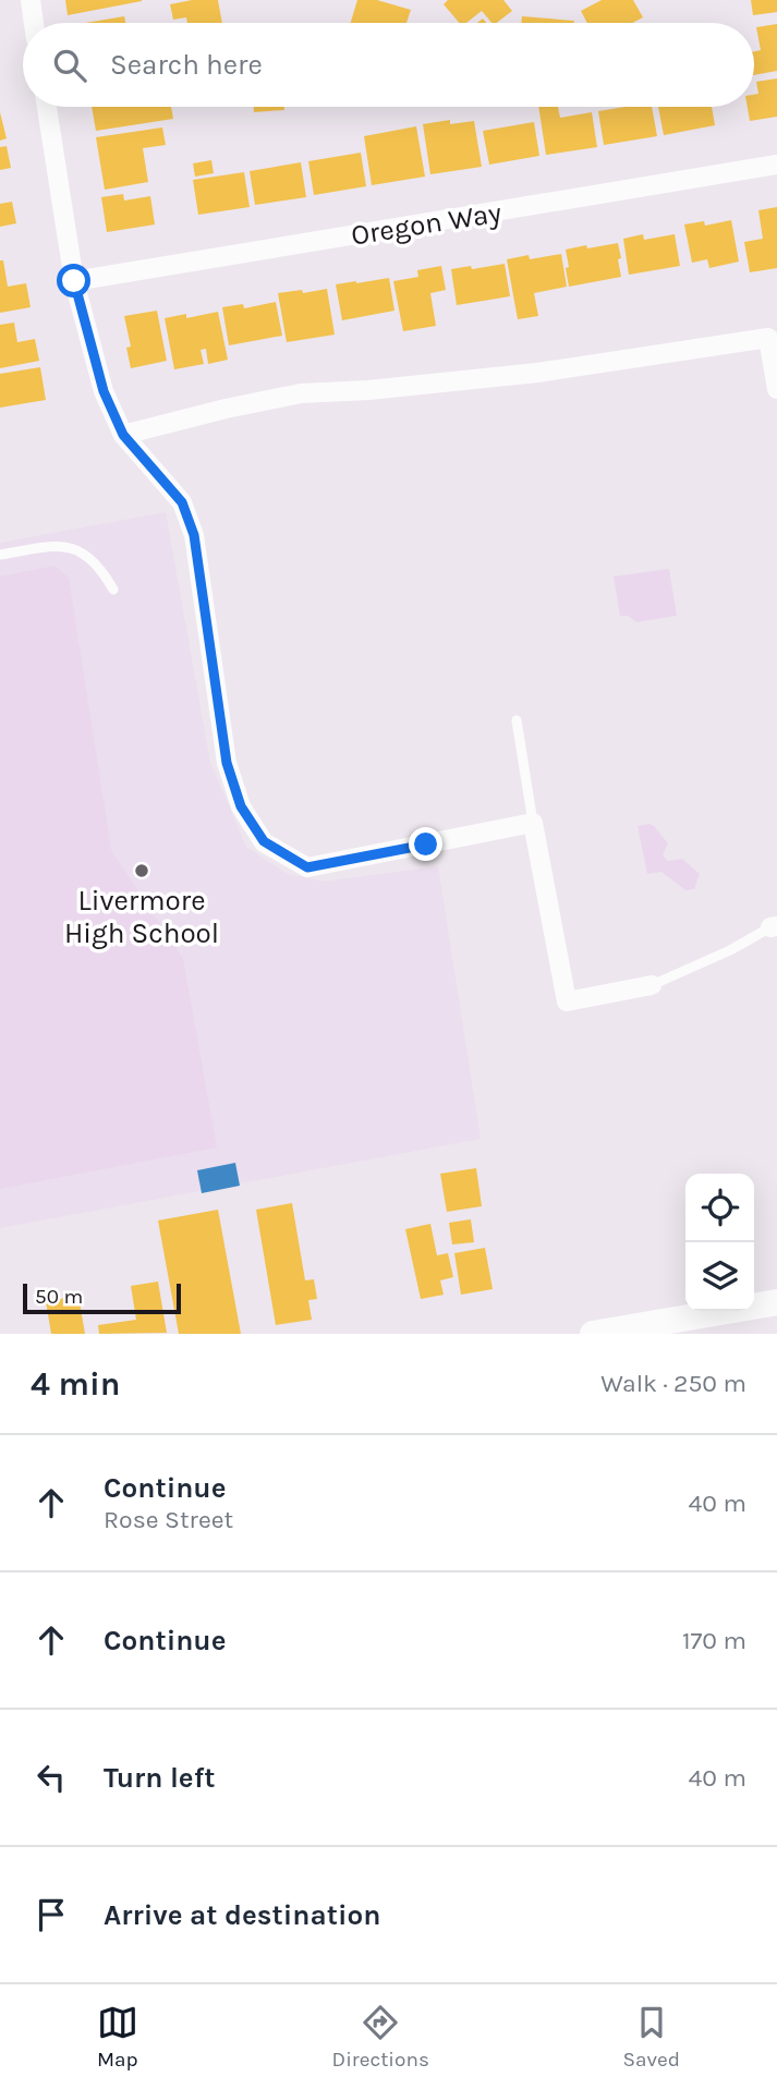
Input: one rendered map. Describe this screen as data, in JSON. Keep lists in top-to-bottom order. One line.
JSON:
{"streets":{"street":["Oregon Way"]},"places":["Livermore High School"],"scale_bar":"50 m","page":{"search":"Search here","scale":"50 m","heading":["4 min","Walk · 250 m"],"list":[["Continue","Rose Street","40 m"],["Continue","170 m"],["Turn left","40 m"],"Arrive at destination"],"nav":["Map","Directions","Saved"]}}
